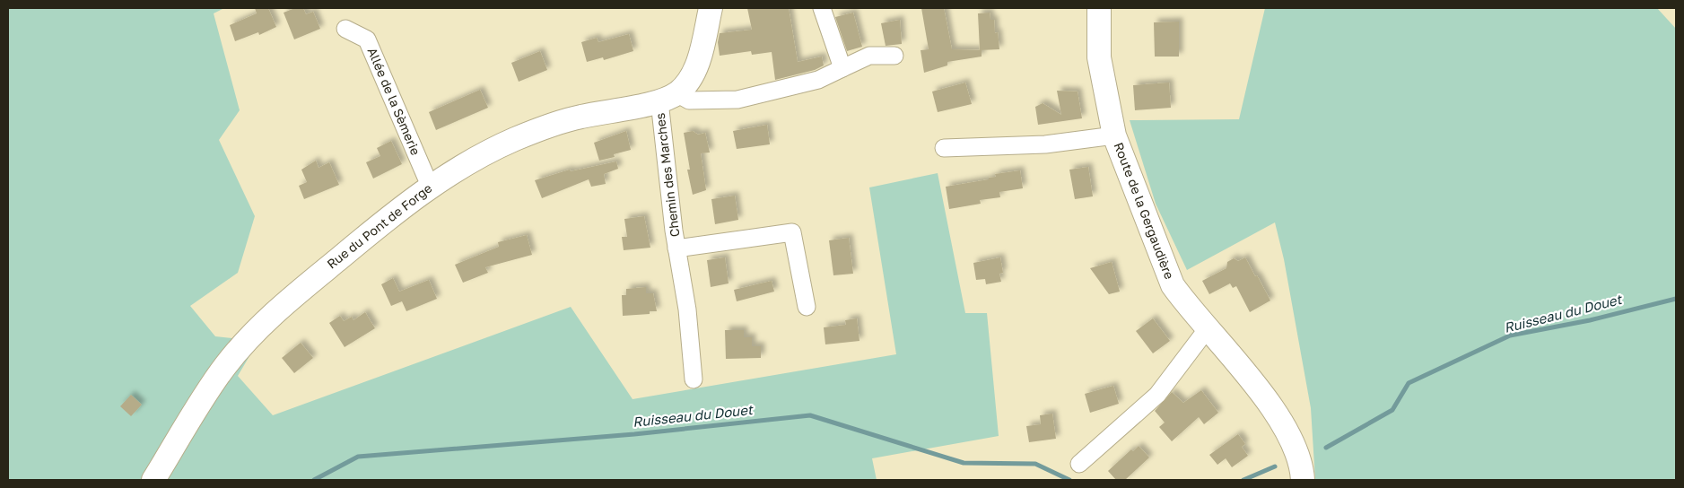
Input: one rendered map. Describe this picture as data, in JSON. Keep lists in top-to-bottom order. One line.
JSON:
{"streets":{"street":["Allée de la Sèmerie","Chemin des Marches","Route de la Gergaudière","Rue du Pont de Forge"]},"crossings":[["Allée de la Sèmerie","Rue du Pont de Forge"],["Chemin des Marches","Rue du Pont de Forge"]],"water":["Ruisseau du Douet"]}
